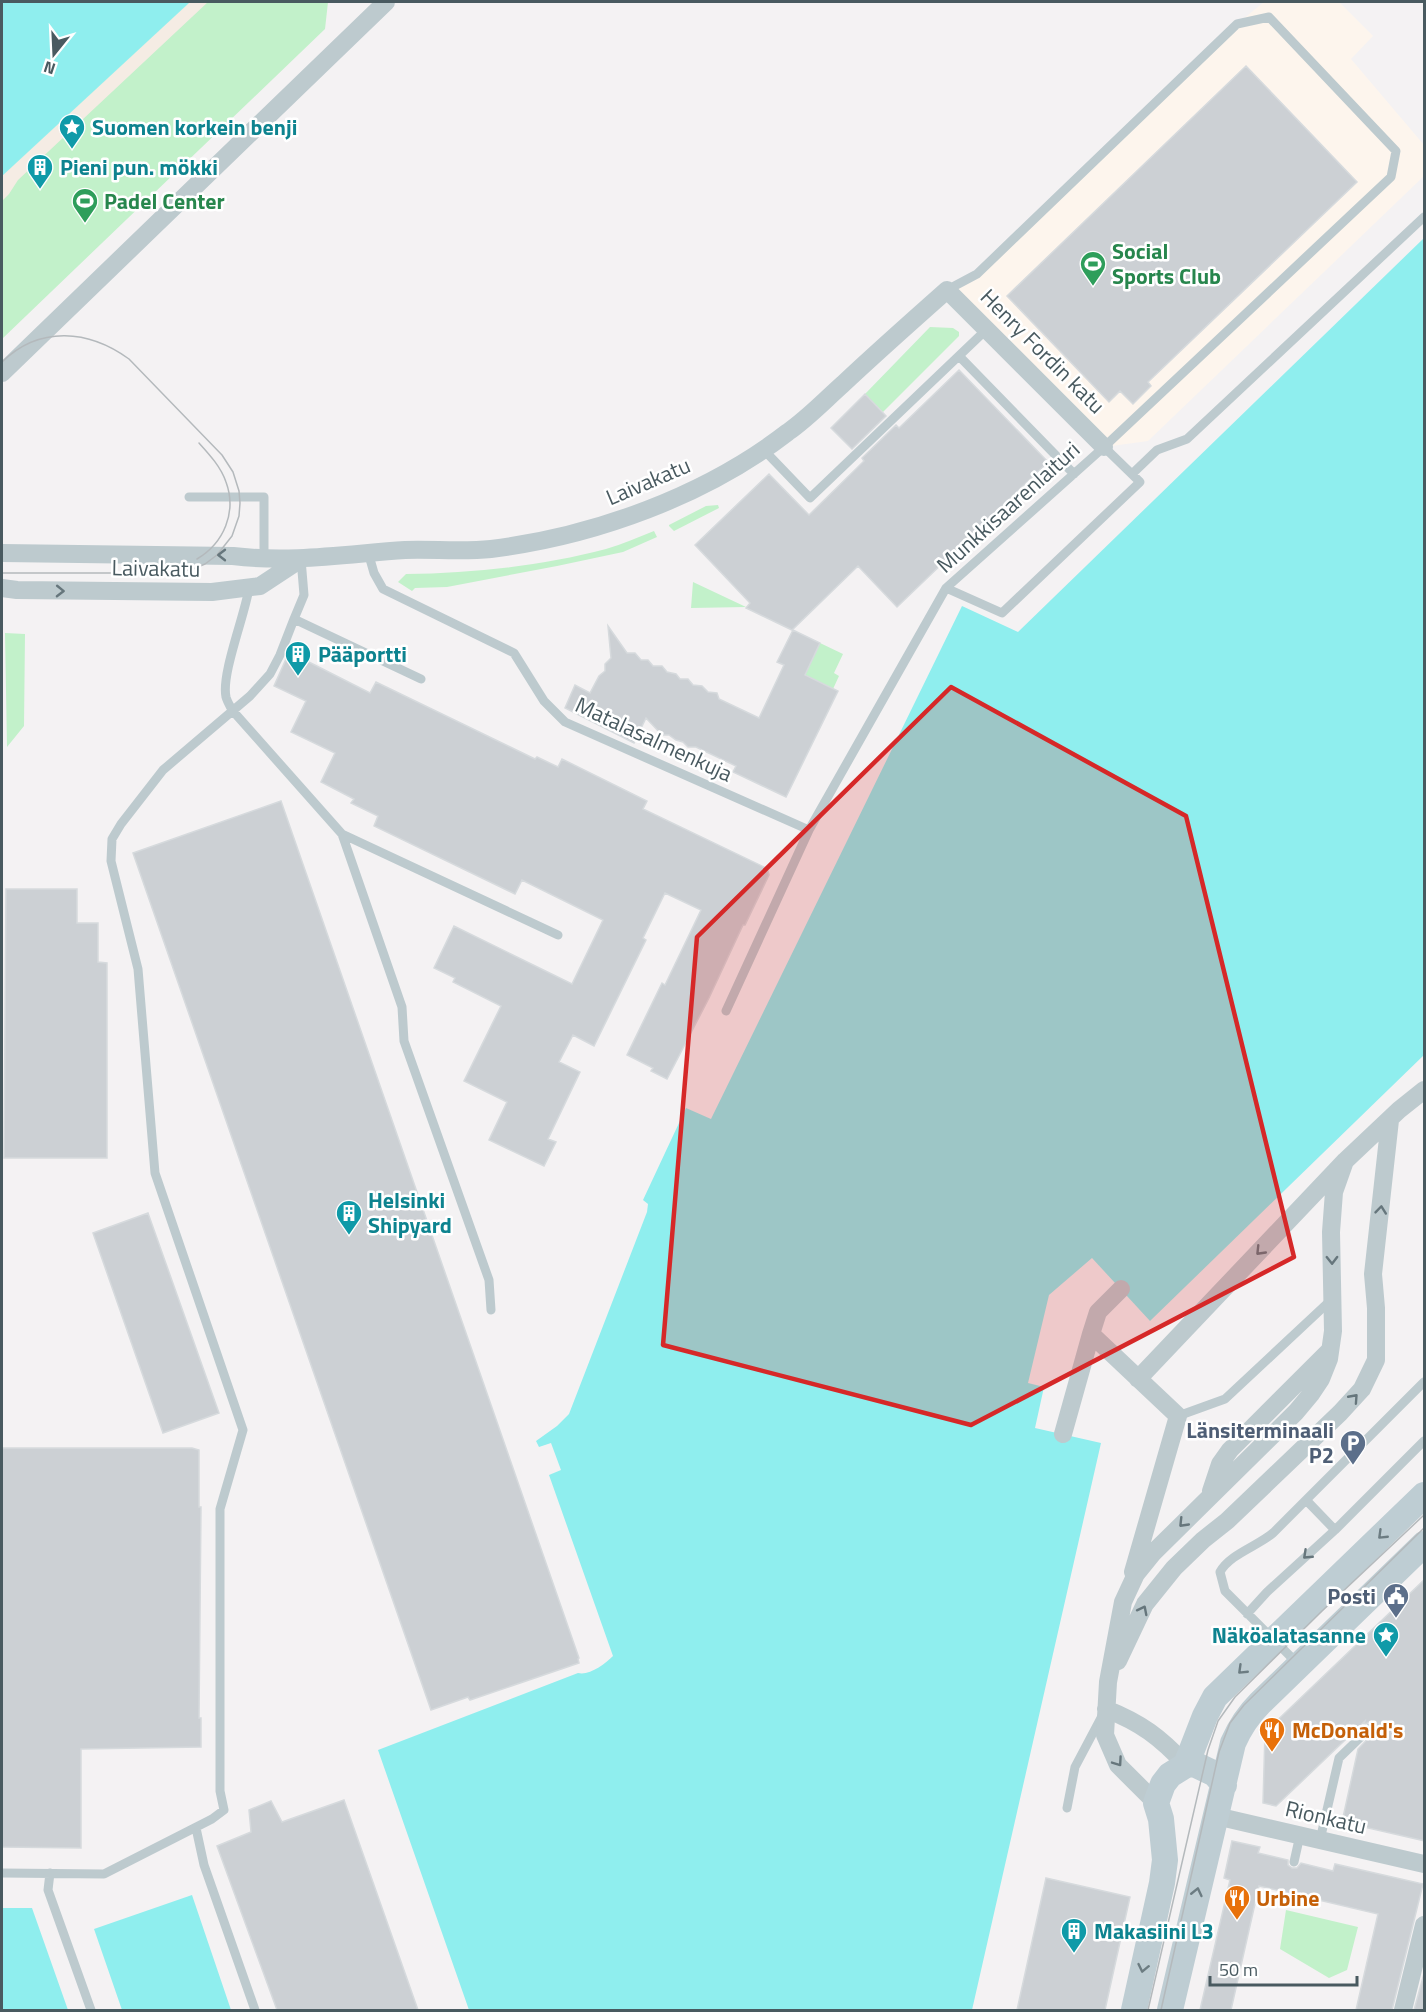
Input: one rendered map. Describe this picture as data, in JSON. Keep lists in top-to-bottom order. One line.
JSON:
{"streets":{"street":["Henry Fordin katu","Laivakatu","Rionkatu"],"lane":["Munkkisaarenlaituri","Matalasalmenkuja"]},"crossings":[["Henry Fordin katu","Laivakatu"],["Henry Fordin katu","Munkkisaarenlaituri"],["Laivakatu","Munkkisaarenlaituri"],["Laivakatu","Matalasalmenkuja"],["Munkkisaarenlaituri","Matalasalmenkuja"]],"places":{"place":["Suomen korkein benji","Näköalatasanne"],"building":["Pieni pun. mökki","Pääportti","Helsinki Shipyard","Makasiini L3"],"sports":["Padel Center","Social Sports Club"],"parking":["Länsiterminaali P2"],"public building":["Posti"],"restaurant":["McDonald's","Urbine"]},"scale_bar":"50 m","north":"bottom"}
